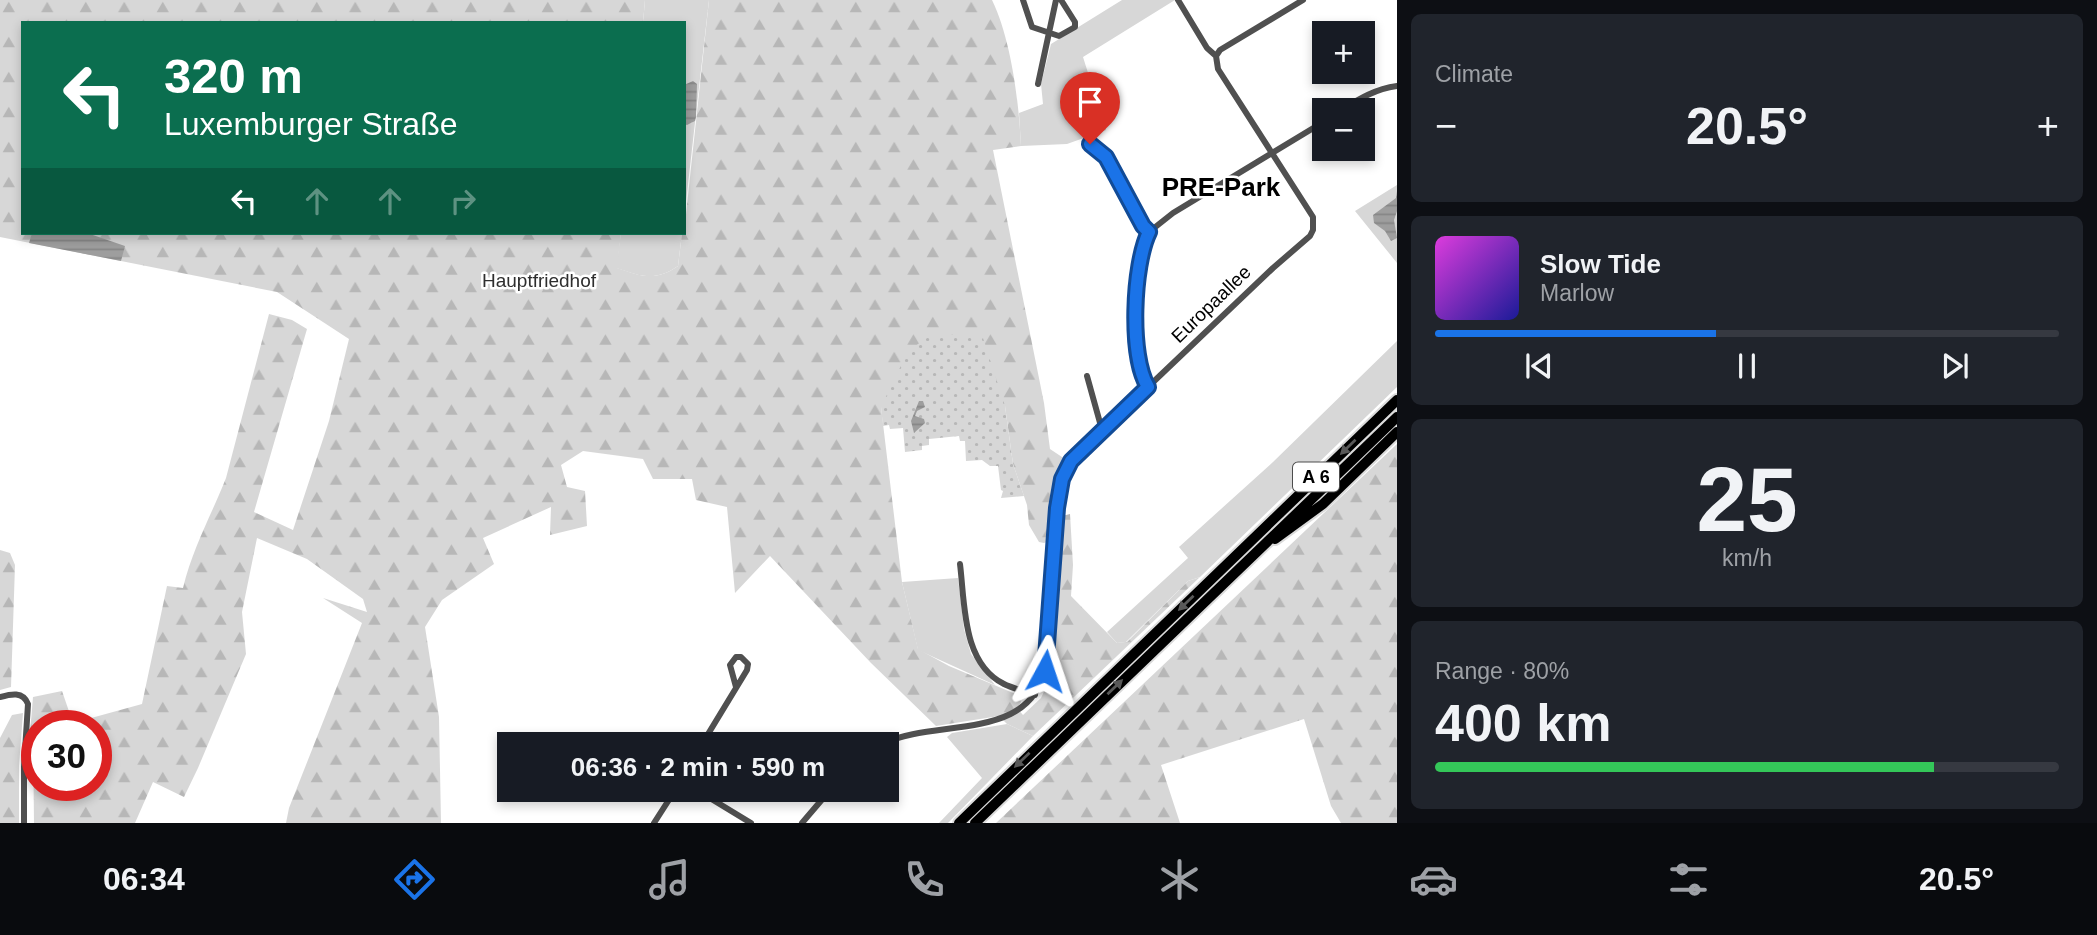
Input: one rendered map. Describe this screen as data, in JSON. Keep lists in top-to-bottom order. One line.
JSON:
{"streets":{"highway":["A 6"],"street":["Europaallee"]},"districts":["PRE-Park"],"parks":["Hauptfriedhof"],"page":{"tile":["Climate",["25","km/h"],["Range · 80%","400 km"]],"map_buttons":["+","−"],"turn":["320 m","Luxemburger Straße"],"heat":["−","20.5°","+"],"song":["Slow Tide","Marlow"],"limit":"30","trip":"06:36 · 2 min · 590 m","tabs":["06:34","20.5°"]}}
